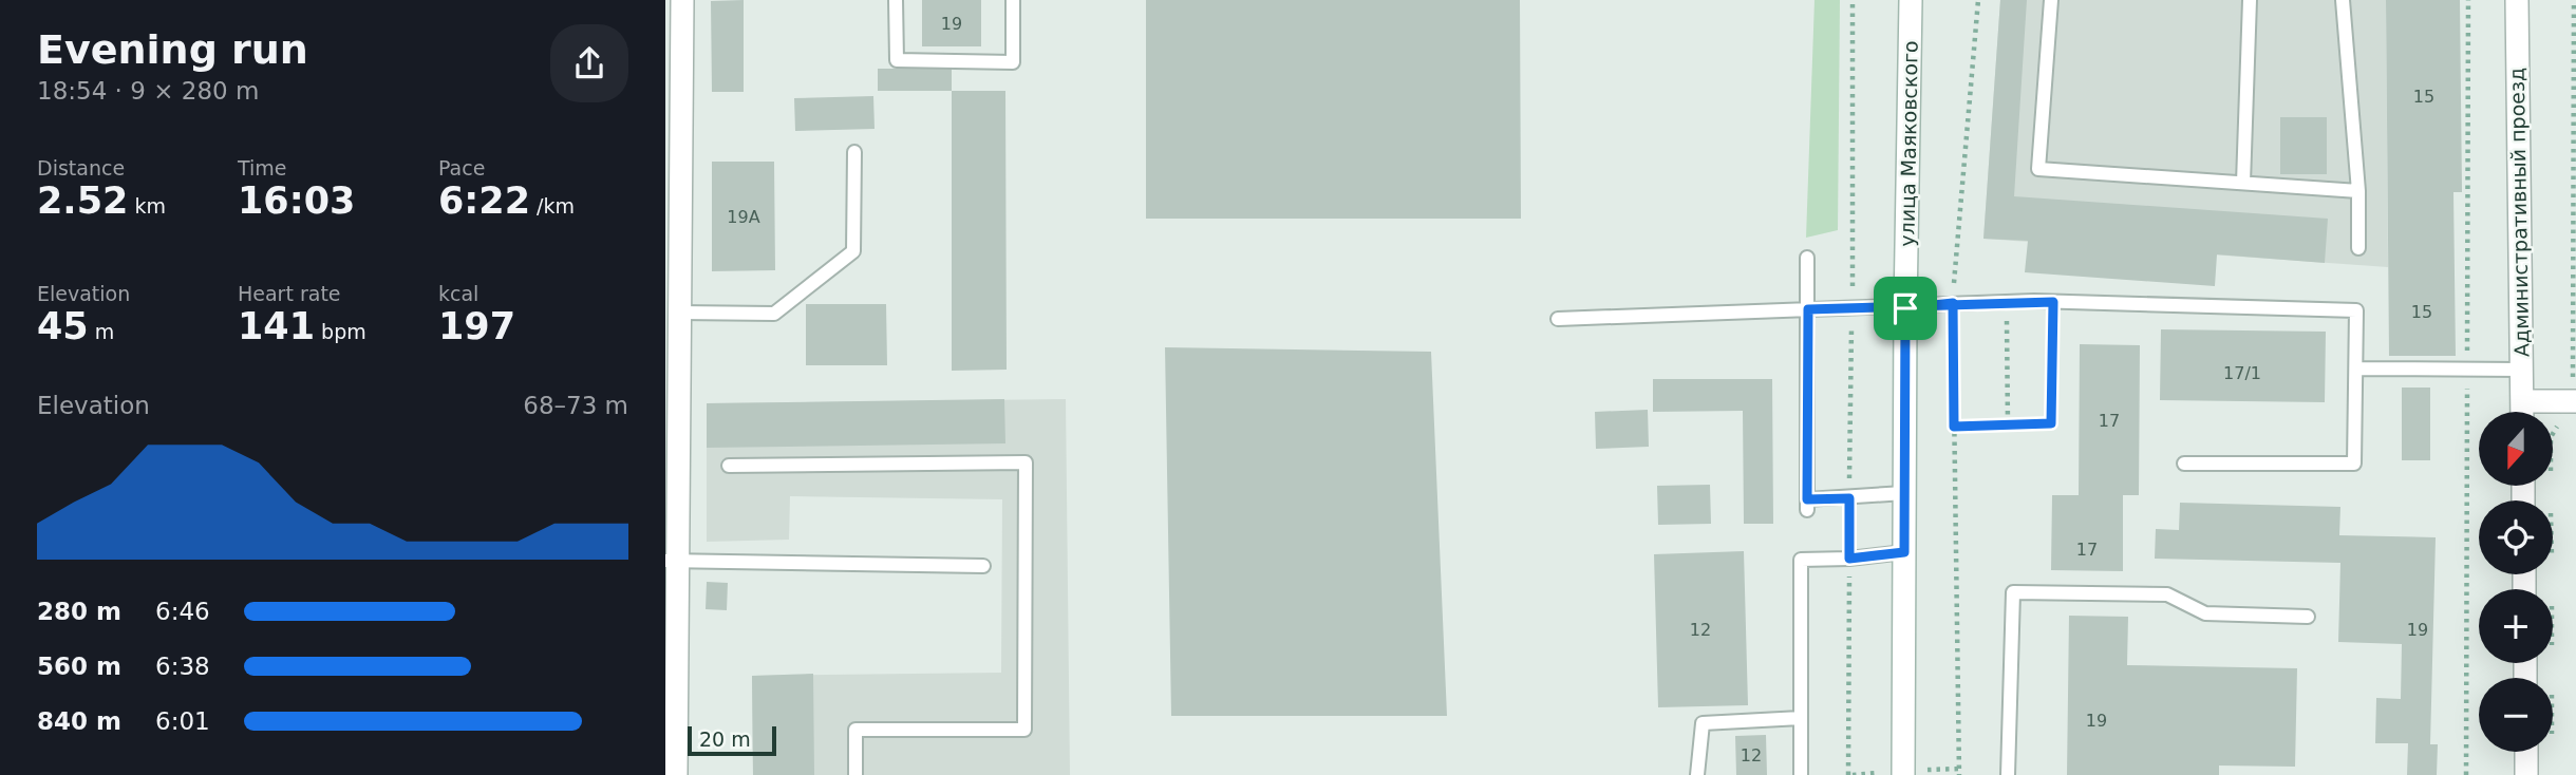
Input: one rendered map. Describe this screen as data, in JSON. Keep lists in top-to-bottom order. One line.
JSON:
{"streets":{"street":["улица Маяковского","Административный проезд"]},"house_numbers":["19","15","19А","15","17/1","17","17","12","19","19","12"],"scale_bar":"20 m","north":"bottom","page":{"heading":["Evening run","18:54 · 9 × 280 m"],"stats":[["Distance","2.52 km"],["Time","16:03"],["Pace","6:22 /km"],["Elevation","45 m"],["Heart rate","141 bpm"],["kcal","197"]],"chart":["Elevation","68–73 m"],"map_buttons":["+","−"],"list":[{"name":"280 m","note":"6:46"},{"name":"560 m","note":"6:38"},{"name":"840 m","note":"6:01"}],"scale":"20 m"}}
